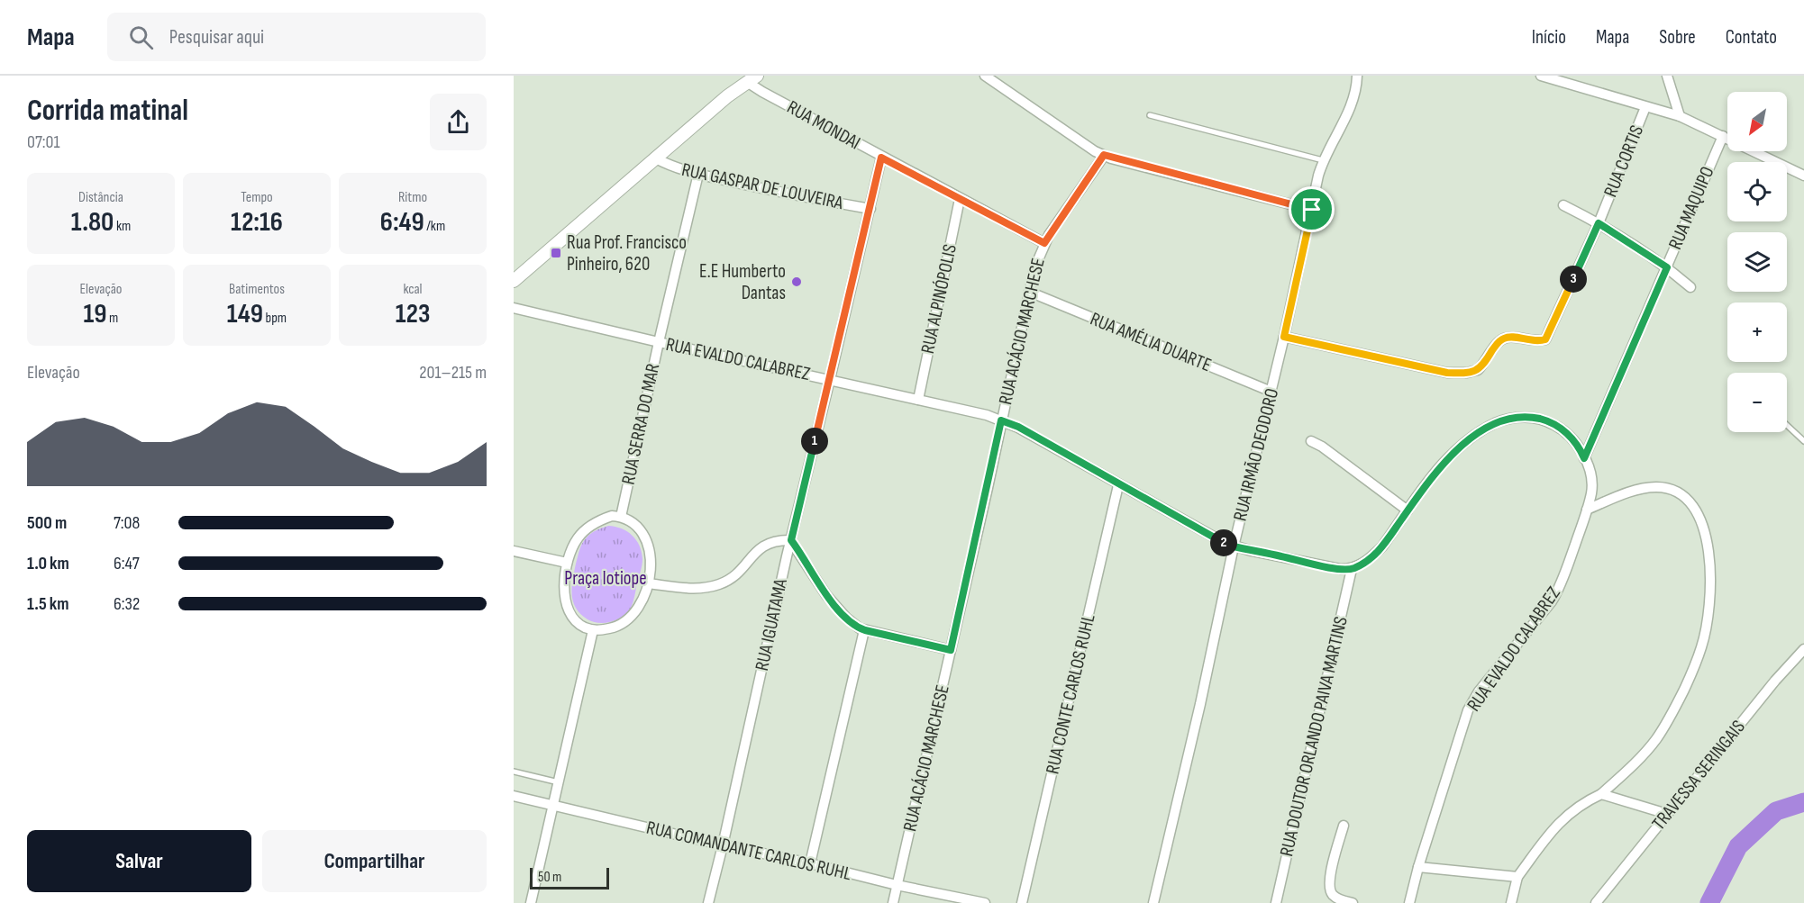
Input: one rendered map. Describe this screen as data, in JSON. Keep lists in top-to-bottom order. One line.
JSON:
{"streets":{"street":["RUA MONDAI","RUA CORTIS","RUA GASPAR DE LOUVEIRA","RUA MAQUIPO","RUA ALPINÓPOLIS","RUA ACÁCIO MARCHESE","RUA AMÉLIA DUARTE","RUA EVALDO CALABREZ","RUA SERRA DO MAR","RUA IRMÃO DEODORO","RUA IGUATAMA","RUA CONTE CARLOS RUHL","RUA DOUTOR ORLANDO PAIVA MARTINS","TRAVESSA SERINGAIS","RUA COMANDANTE CARLOS RUHL"]},"crossings":[["RUA MONDAI","RUA ALPINÓPOLIS"],["RUA MONDAI","RUA ACÁCIO MARCHESE"],["RUA MONDAI","RUA IGUATAMA"],["RUA CORTIS","RUA IRMÃO DEODORO"],["RUA GASPAR DE LOUVEIRA","RUA SERRA DO MAR"],["RUA GASPAR DE LOUVEIRA","RUA IGUATAMA"],["RUA MAQUIPO","RUA EVALDO CALABREZ"],["RUA ALPINÓPOLIS","RUA EVALDO CALABREZ"],["RUA ACÁCIO MARCHESE","RUA AMÉLIA DUARTE"],["RUA ACÁCIO MARCHESE","RUA EVALDO CALABREZ"],["RUA ACÁCIO MARCHESE","RUA COMANDANTE CARLOS RUHL"],["RUA AMÉLIA DUARTE","RUA IRMÃO DEODORO"],["RUA EVALDO CALABREZ","RUA SERRA DO MAR"],["RUA EVALDO CALABREZ","RUA IRMÃO DEODORO"],["RUA EVALDO CALABREZ","RUA IGUATAMA"],["RUA EVALDO CALABREZ","RUA CONTE CARLOS RUHL"],["RUA EVALDO CALABREZ","RUA DOUTOR ORLANDO PAIVA MARTINS"],["RUA IGUATAMA","RUA COMANDANTE CARLOS RUHL"]],"parks":["Praça Iotiope"],"places":{"transit":["Rua Prof. Francisco Pinheiro, 620"],"other":["E.E Humberto Dantas"]},"scale_bar":"50 m","north":"bottom left","page":{"header":"Mapa","search":"Pesquisar aqui","nav":["Início","Mapa","Sobre","Contato"],"heading":["Corrida matinal","07:01"],"map_buttons":["+","−"],"stats":[["Distância","1.80 km"],["Tempo","12:16"],["Ritmo","6:49 /km"],["Elevação","19 m"],["Batimentos","149 bpm"],["kcal","123"]],"pins":["3","1","2"],"chart":["Elevação","201–215 m"],"list":[{"name":"500 m","note":"7:08"},{"name":"1.0 km","note":"6:47"},{"name":"1.5 km","note":"6:32"}],"buttons":["Salvar","Compartilhar"],"scale":"50 m"}}
